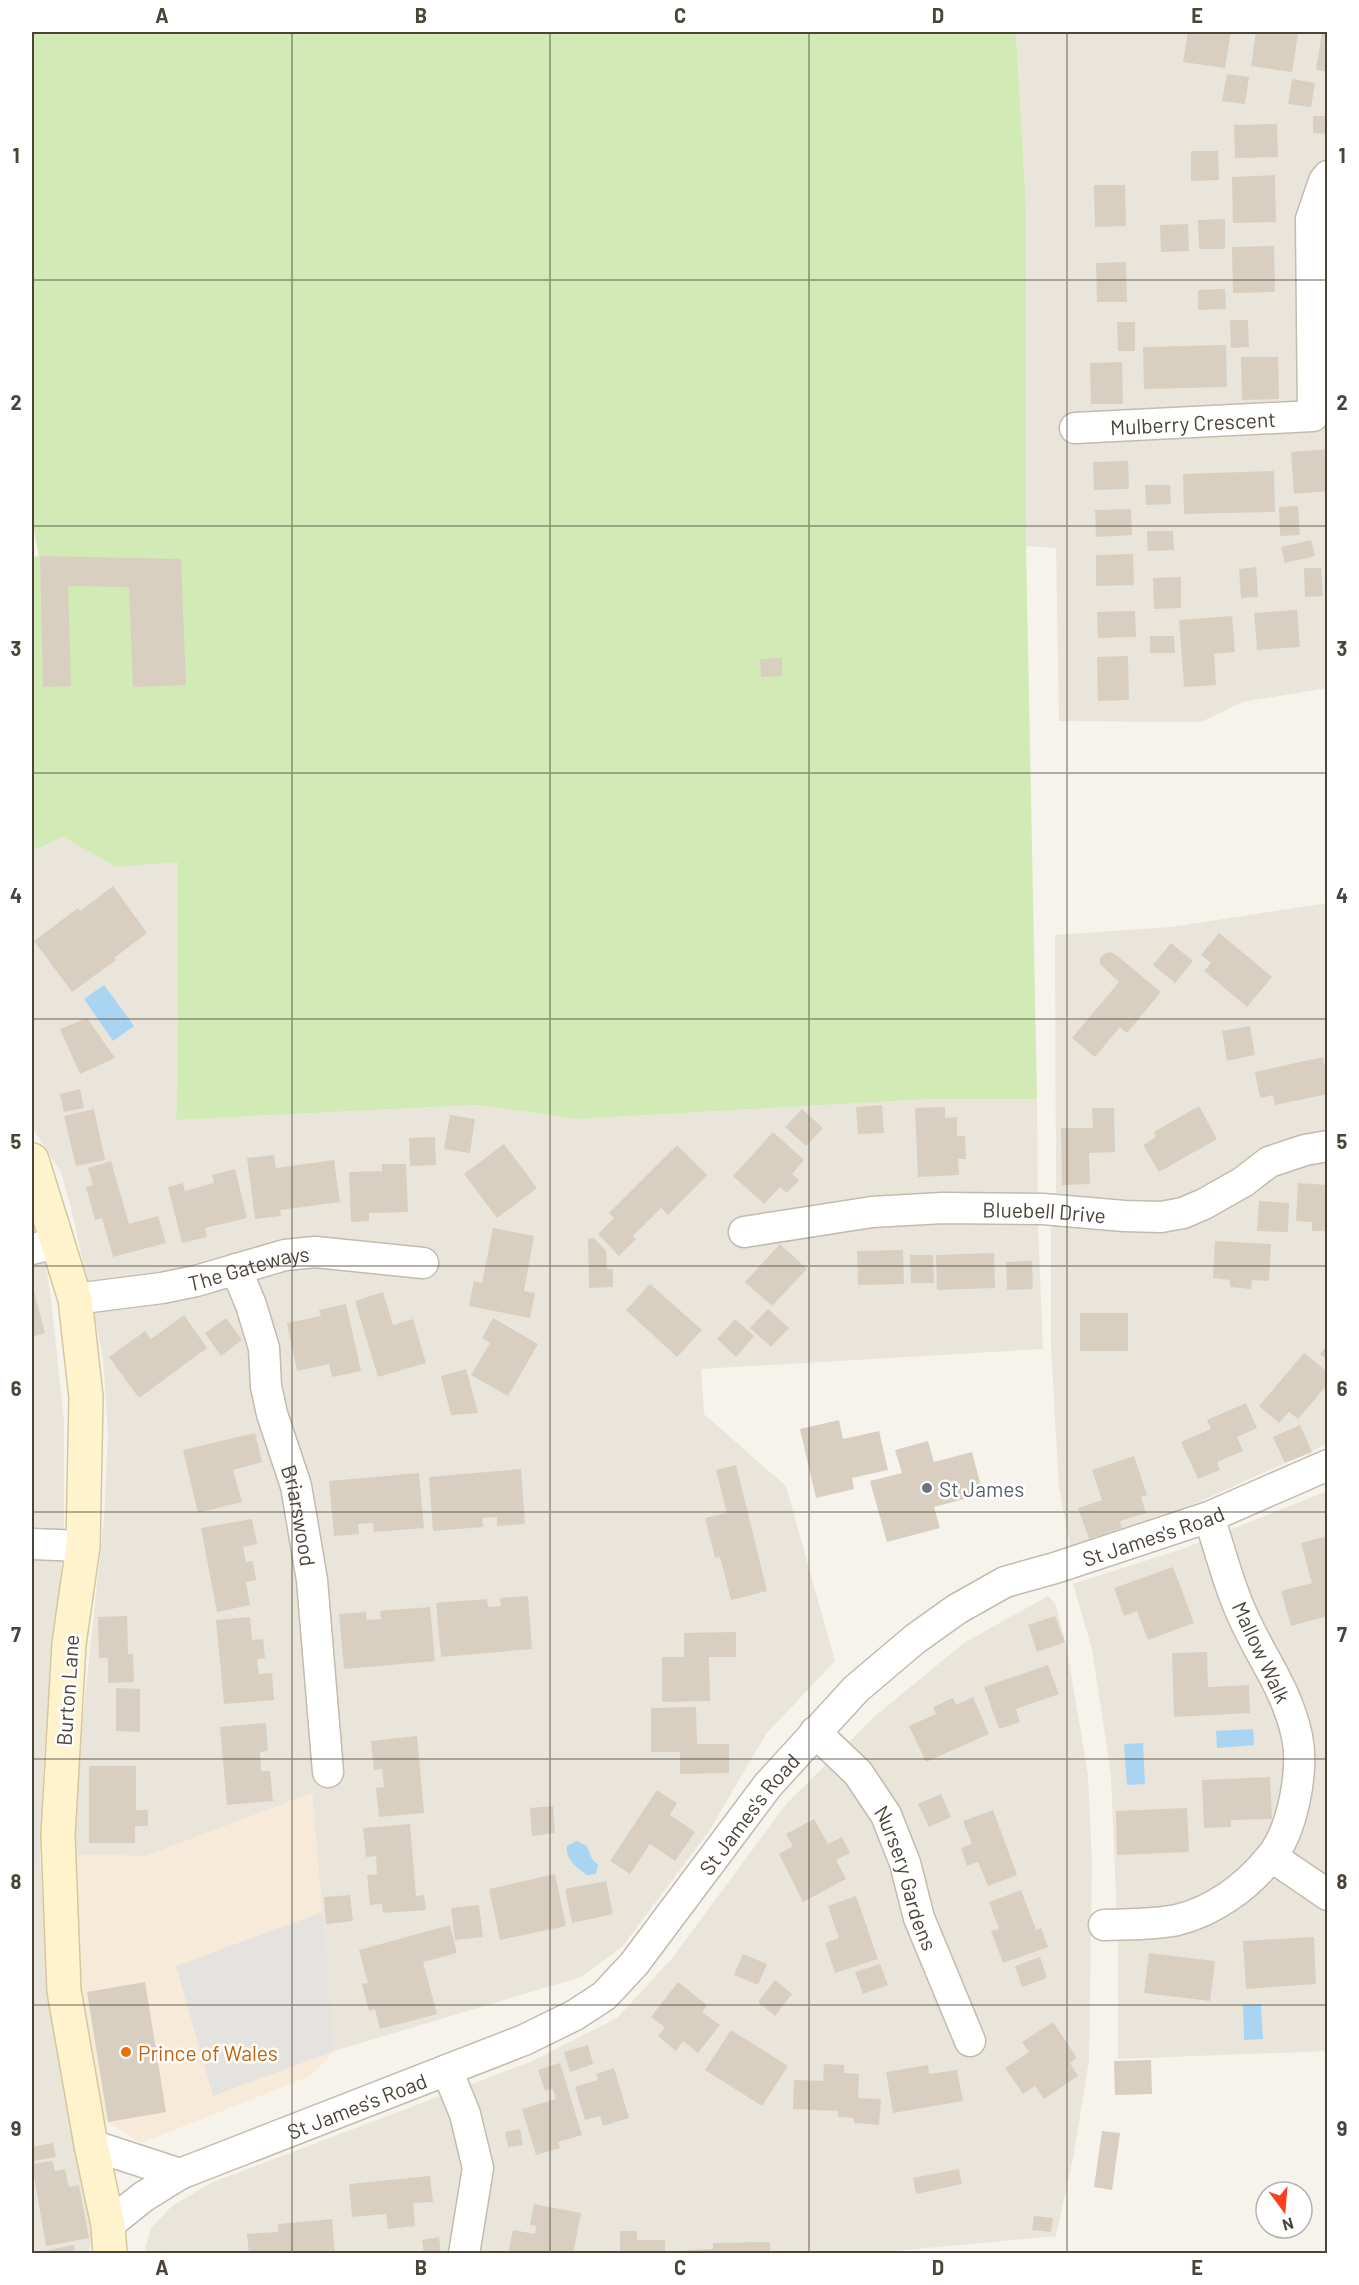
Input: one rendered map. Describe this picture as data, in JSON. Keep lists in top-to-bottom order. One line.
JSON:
{"streets":{"street":["Mulberry Crescent","Bluebell Drive","The Gateways","Briarswood","St James's Road","Mallow Walk","Burton Lane","Nursery Gardens"]},"crossings":[["The Gateways","Briarswood"],["The Gateways","Burton Lane"],["St James's Road","Mallow Walk"],["St James's Road","Burton Lane"],["St James's Road","Nursery Gardens"]],"places":["St James","Prince of Wales"],"north":"bottom","grid":{"columns":["A","B","C","D","E"],"rows":["1","2","3","4","5","6","7","8","9"]}}
